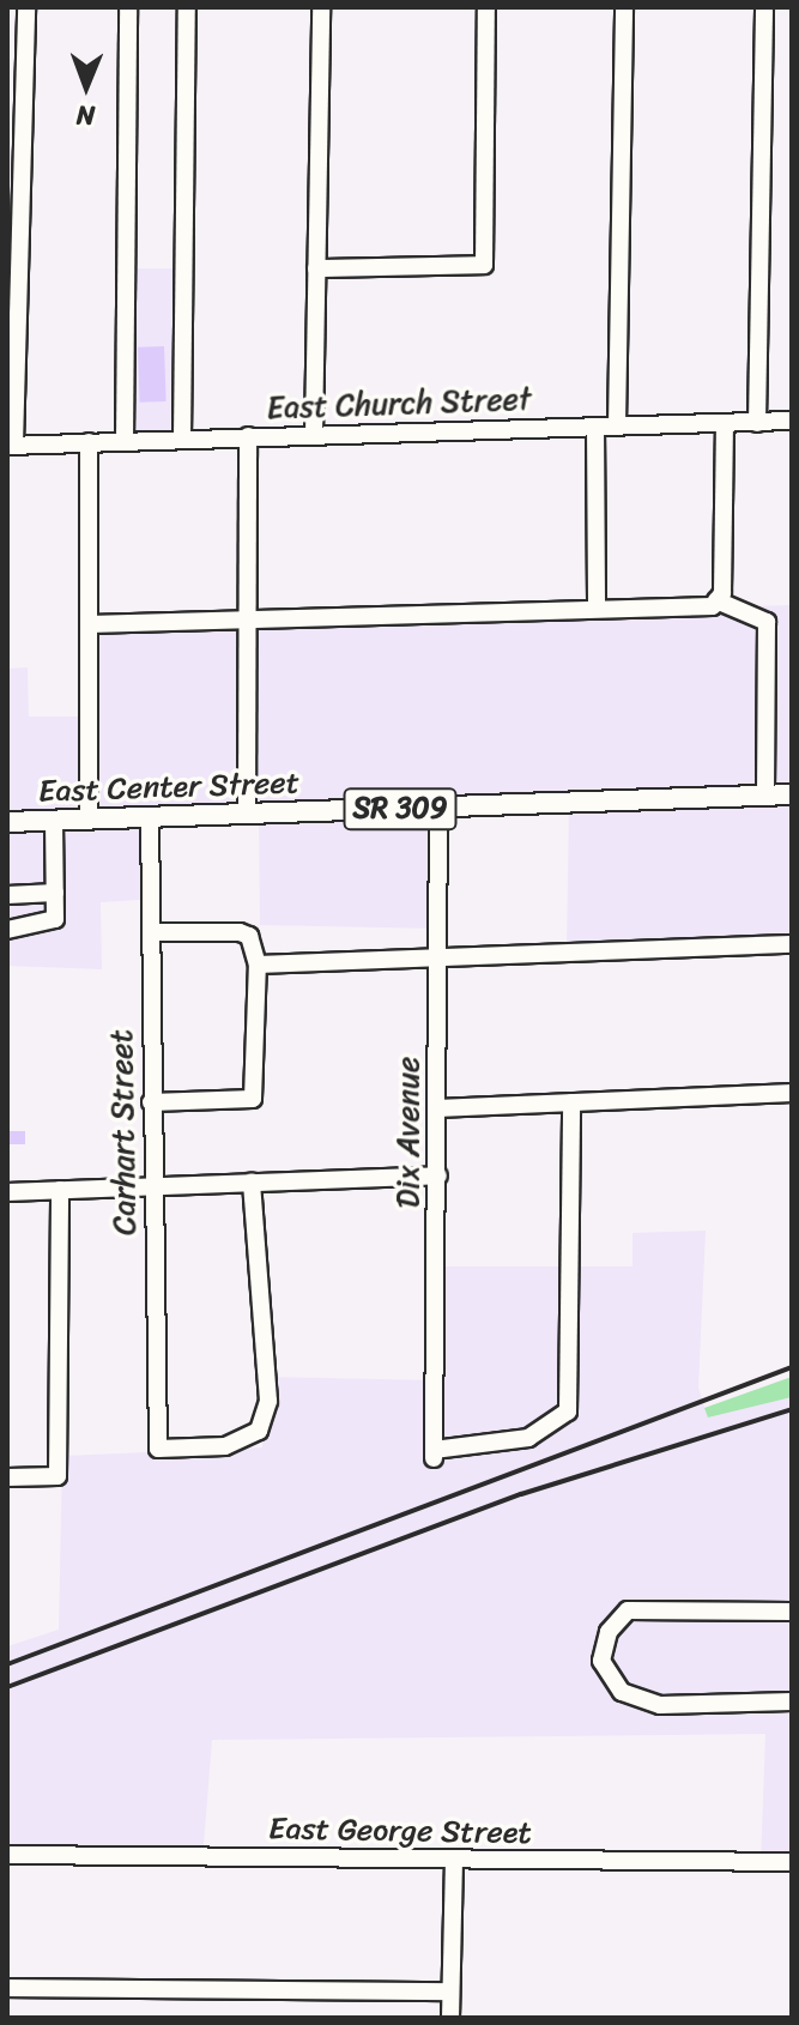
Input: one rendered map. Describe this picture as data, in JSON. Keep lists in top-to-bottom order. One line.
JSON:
{"streets":{"main road":["East Center Street","SR 309"],"street":["East Church Street","Carhart Street","Dix Avenue","East George Street"]},"crossings":[["East Center Street","Carhart Street"],["East Center Street","Dix Avenue"]],"north":"bottom"}
